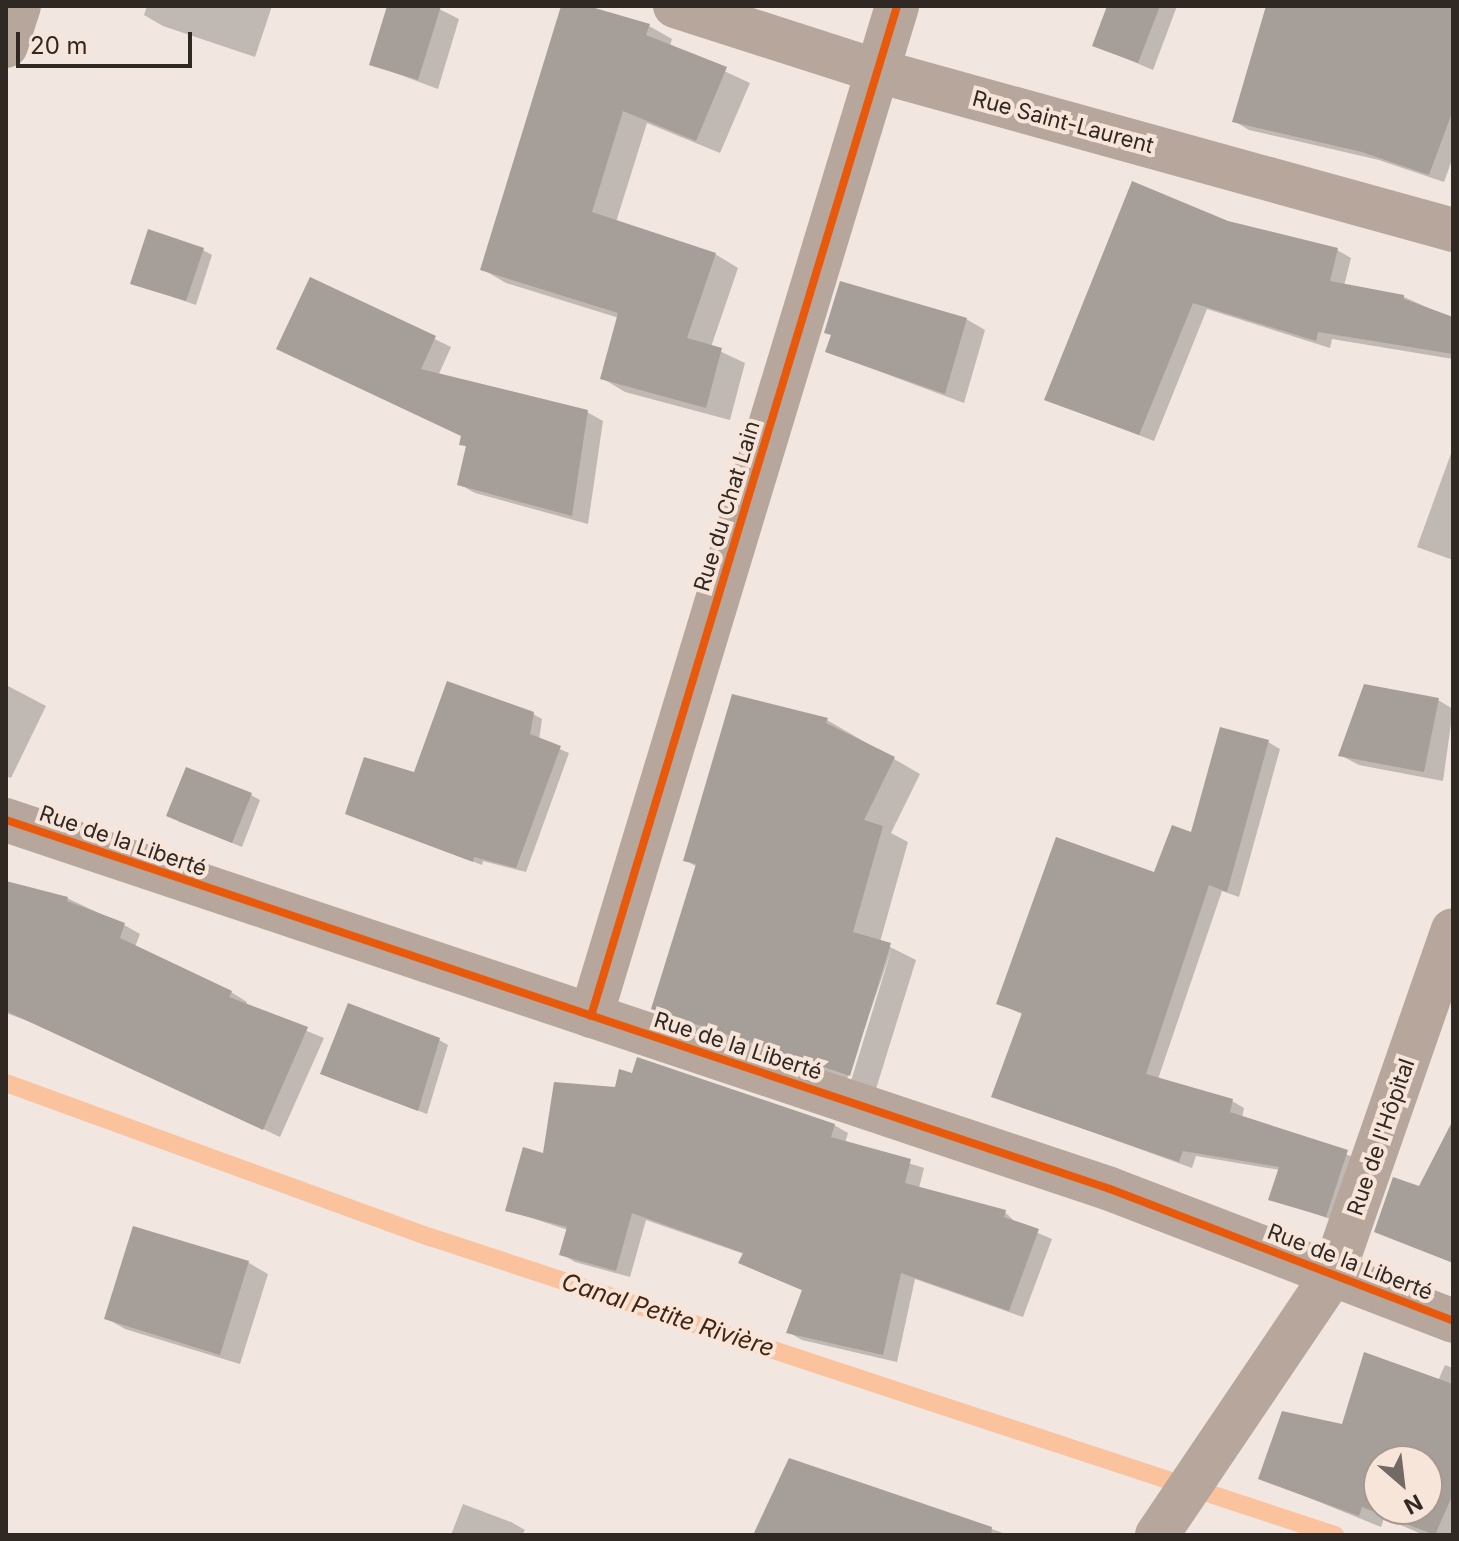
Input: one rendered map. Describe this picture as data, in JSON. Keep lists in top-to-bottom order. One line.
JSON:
{"streets":{"street":["Rue Saint-Laurent","Rue du Chat Lain","Rue de la Liberté","Rue de l'Hôpital"]},"crossings":[["Rue Saint-Laurent","Rue du Chat Lain"],["Rue du Chat Lain","Rue de la Liberté"],["Rue de la Liberté","Rue de l'Hôpital"]],"water":["Canal Petite Rivière"],"scale_bar":"20 m","north":"bottom right"}
